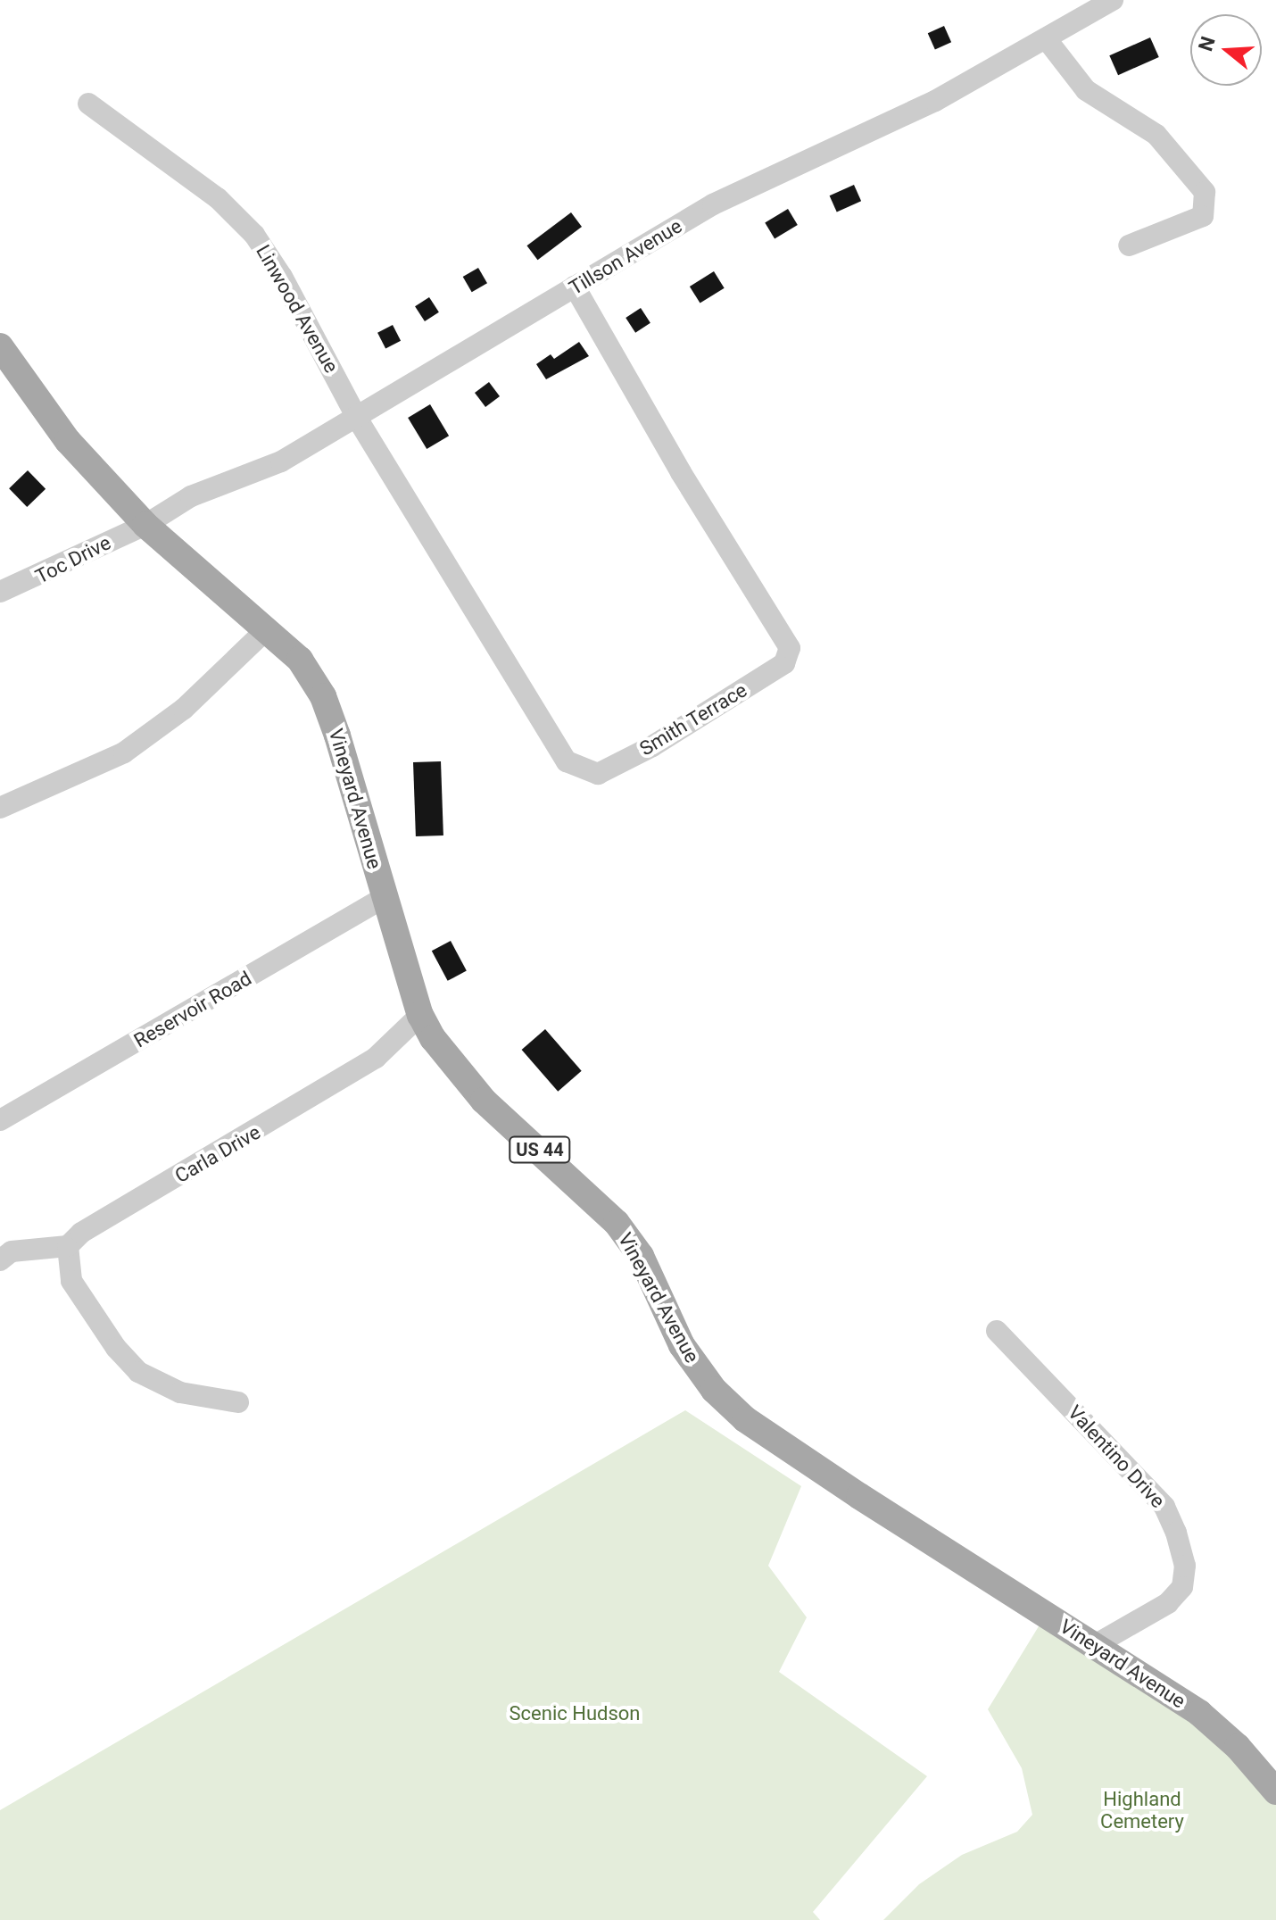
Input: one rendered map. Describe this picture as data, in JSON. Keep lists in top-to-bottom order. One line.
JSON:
{"streets":{"main road":["Vineyard Avenue","US 44"],"street":["Tillson Avenue","Linwood Avenue","Toc Drive","Smith Terrace","Reservoir Road","Carla Drive","Valentino Drive"]},"crossings":[["Tillson Avenue","Linwood Avenue"],["Tillson Avenue","Toc Drive"],["Tillson Avenue","Smith Terrace"],["Tillson Avenue","Vineyard Avenue"],["Linwood Avenue","Smith Terrace"],["Toc Drive","Vineyard Avenue"],["Vineyard Avenue","Reservoir Road"],["Vineyard Avenue","Carla Drive"],["Vineyard Avenue","Valentino Drive"]],"parks":["Scenic Hudson","Highland Cemetery"],"north":"left"}
